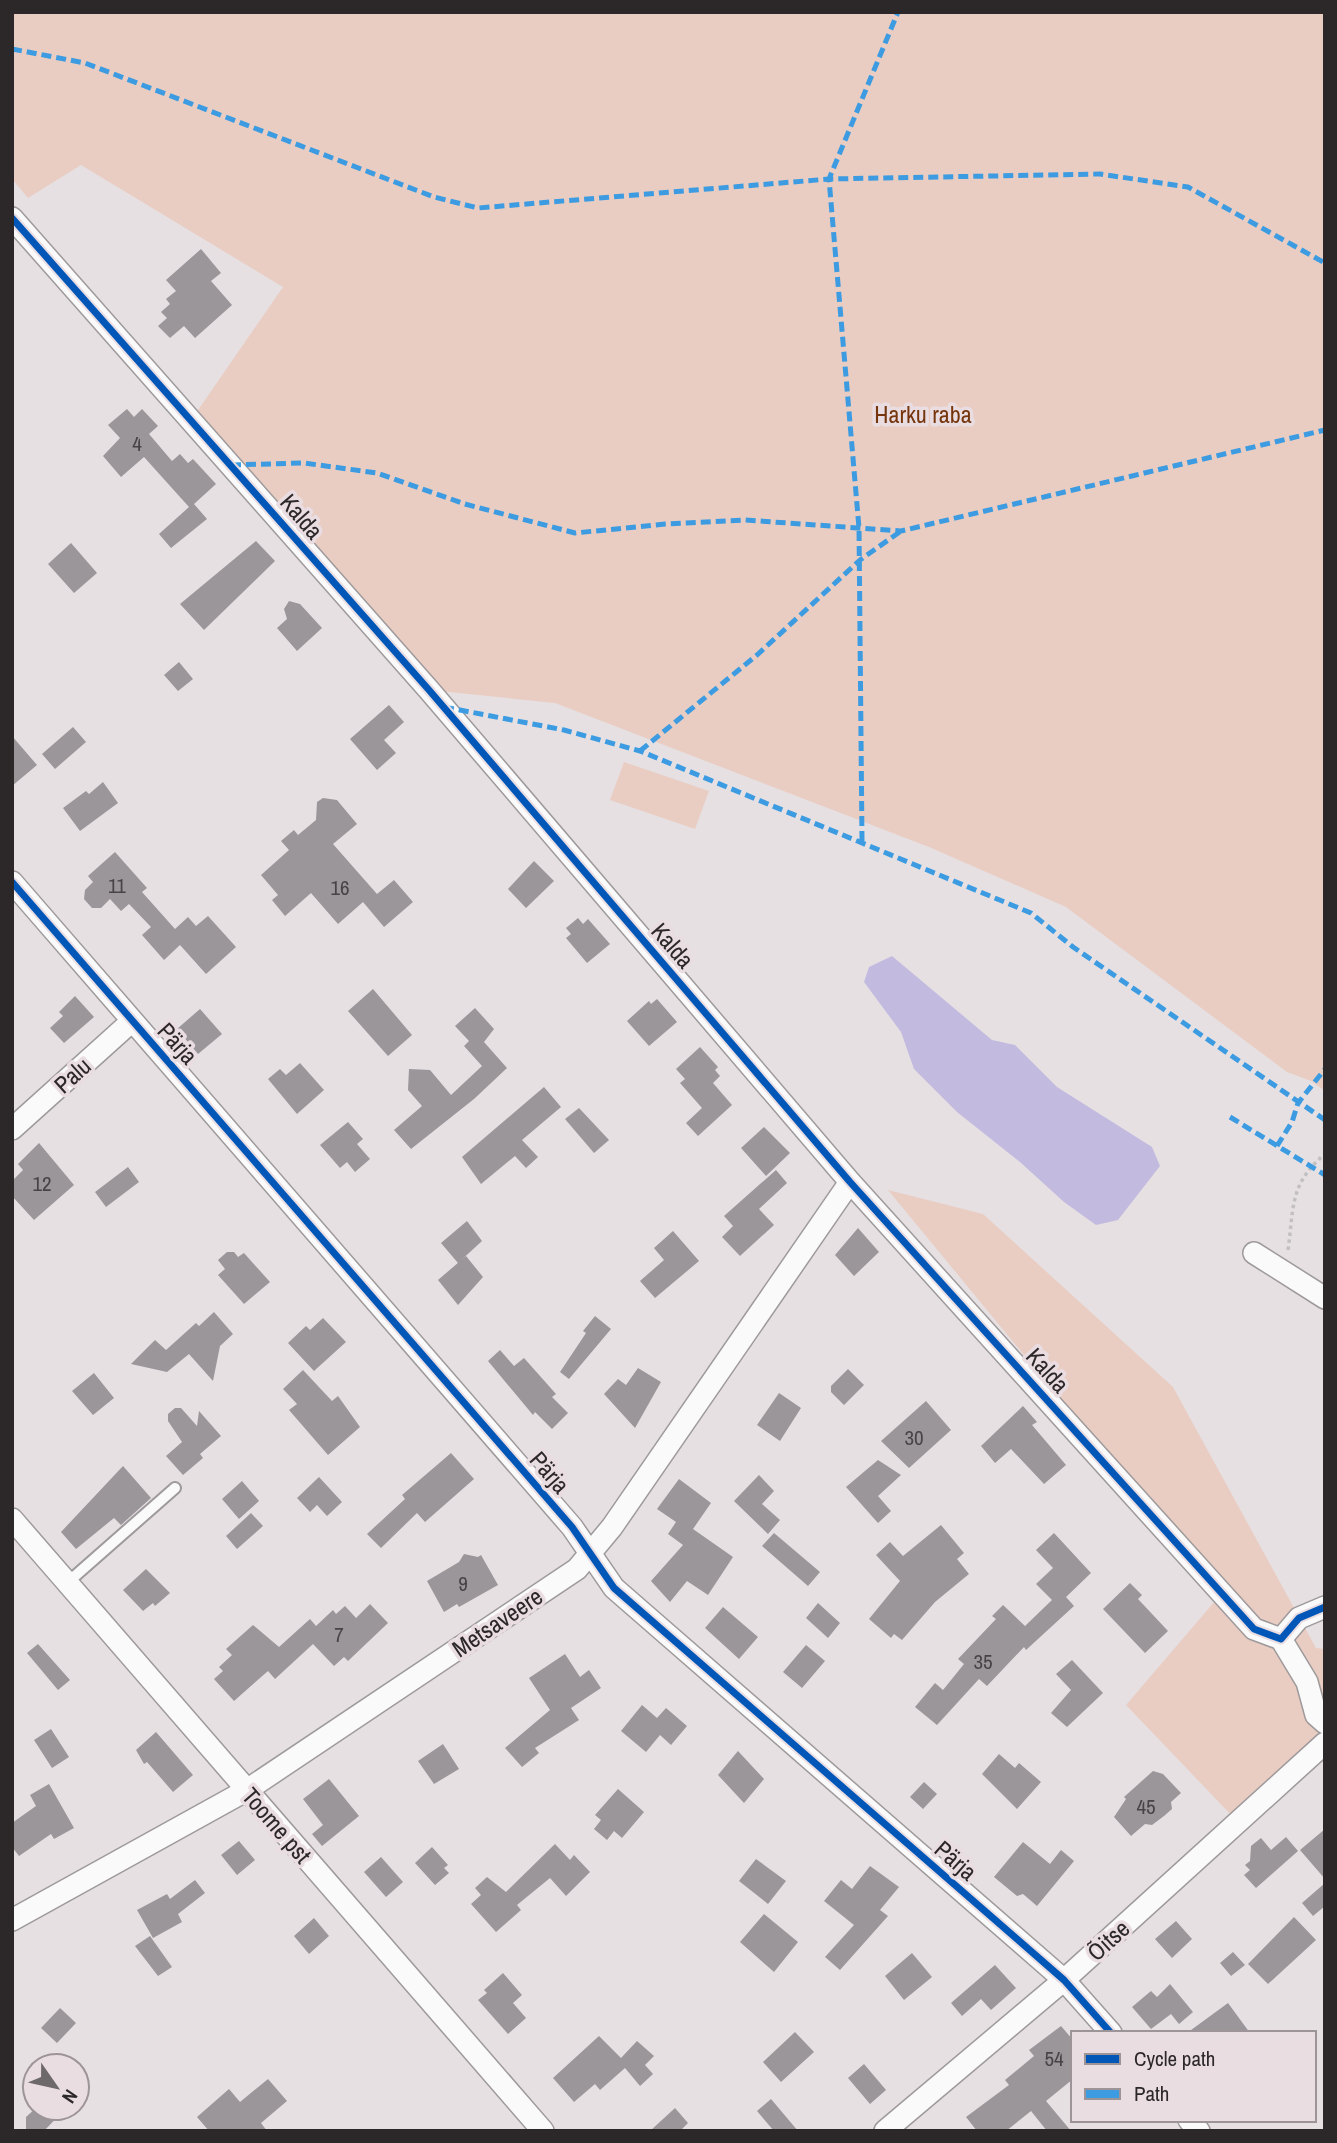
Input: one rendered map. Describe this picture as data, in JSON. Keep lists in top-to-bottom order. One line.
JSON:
{"streets":{"street":["Kalda","Pärja","Palu","Metsaveere","Toome pst","Õitse"]},"crossings":[["Kalda","Metsaveere"],["Pärja","Palu"],["Pärja","Metsaveere"],["Pärja","Õitse"],["Metsaveere","Toome pst"]],"parks":["Harku raba"],"house_numbers":["4","11","16","12","30","9","7","35","45","54"],"legend":["Cycle path","Path"],"north":"bottom right"}
